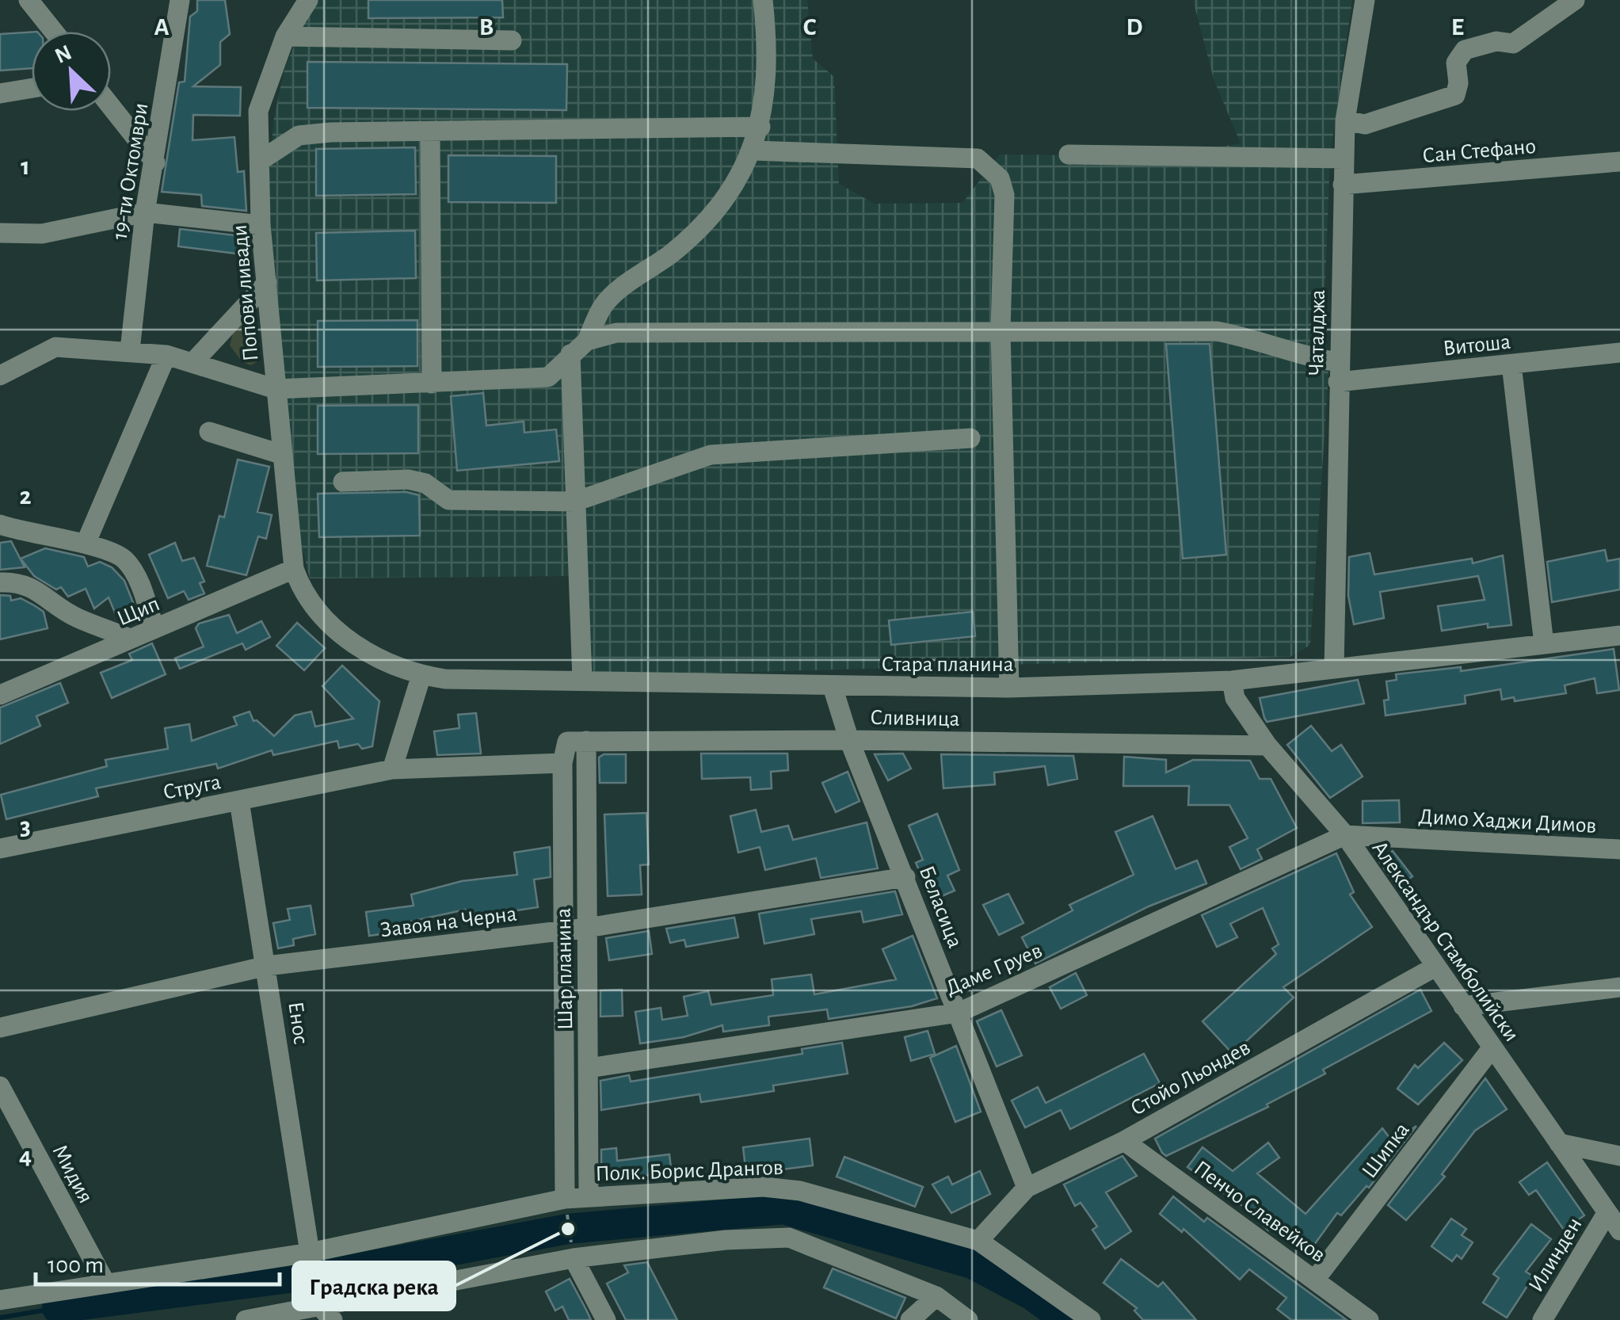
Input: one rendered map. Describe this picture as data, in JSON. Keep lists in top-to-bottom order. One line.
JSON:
{"streets":{"street":["Сан Стефано","19-ти Октомври","Попови ливади","Чаталджа","Витоша","Щип","Стара планина","Сливница","Струга","Димо Хаджи Димов","Беласица","Завоя на Черна","Александър Стамболийски","Даме Груев","Шар планина","Енос","Стойо Льондев","Шипка","Полк. Борис Дрангов","Мидия","Пенчо Славейков","Илинден"]},"crossings":[["Сан Стефано","Чаталджа"],["Попови ливади","Щип"],["Попови ливади","Стара планина"],["Чаталджа","Витоша"],["Чаталджа","Стара планина"],["Стара планина","Беласица"],["Стара планина","Александър Стамболийски"],["Сливница","Струга"],["Сливница","Беласица"],["Сливница","Александър Стамболийски"],["Сливница","Шар планина"],["Струга","Шар планина"],["Струга","Енос"],["Димо Хаджи Димов","Александър Стамболийски"],["Димо Хаджи Димов","Даме Груев"],["Беласица","Завоя на Черна"],["Беласица","Даме Груев"],["Беласица","Стойо Льондев"],["Завоя на Черна","Шар планина"],["Завоя на Черна","Енос"],["Александър Стамболийски","Даме Груев"],["Александър Стамболийски","Стойо Льондев"],["Александър Стамболийски","Шипка"],["Александър Стамболийски","Илинден"],["Даме Груев","Шар планина"],["Шар планина","Полк. Борис Дрангов"],["Енос","Полк. Борис Дрангов"],["Стойо Льондев","Полк. Борис Дрангов"],["Стойо Льондев","Пенчо Славейков"],["Шипка","Пенчо Славейков"],["Полк. Борис Дрангов","Мидия"]],"places":["Градска река"],"scale_bar":"100 m","north":"top left","grid":{"columns":["A","B","C","D","E"],"rows":["1","2","3","4"]}}
